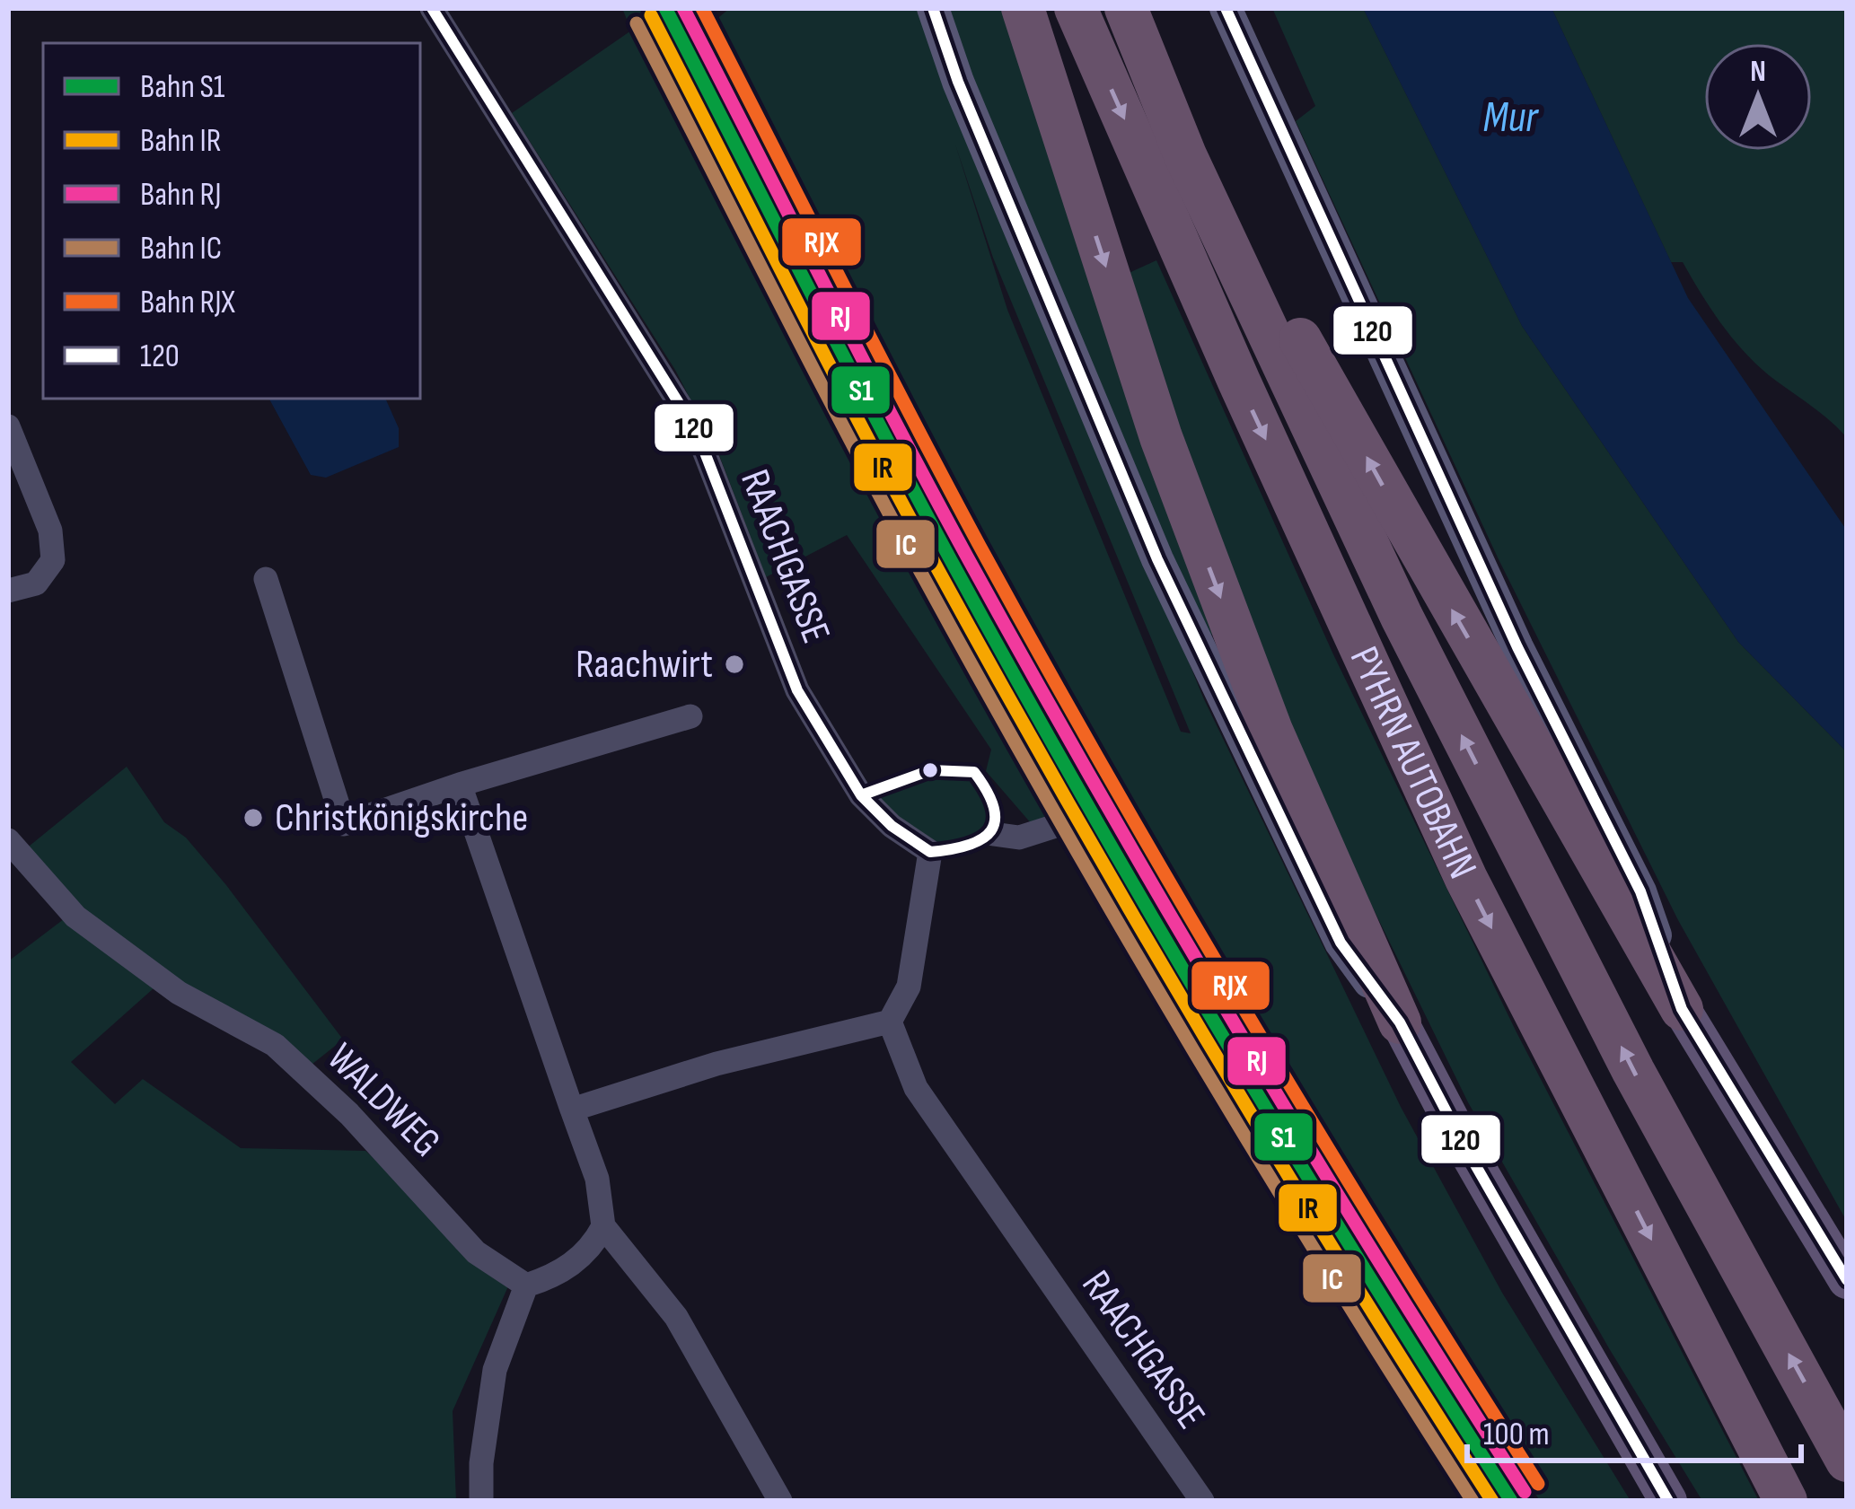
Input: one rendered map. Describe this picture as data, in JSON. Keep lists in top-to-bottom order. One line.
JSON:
{"streets":{"highway":["PYHRN AUTOBAHN"],"street":["RAACHGASSE","WALDWEG"]},"water":["Mur"],"places":["Raachwirt","Christkönigskirche"],"lines":["rail line S1","rail line RJ","rail line RJX","transit line 120","rail line IR","rail line IC"],"legend":["Bahn S1","Bahn IR","Bahn RJ","Bahn IC","Bahn RJX","120"],"scale_bar":"100 m","north":"top"}
